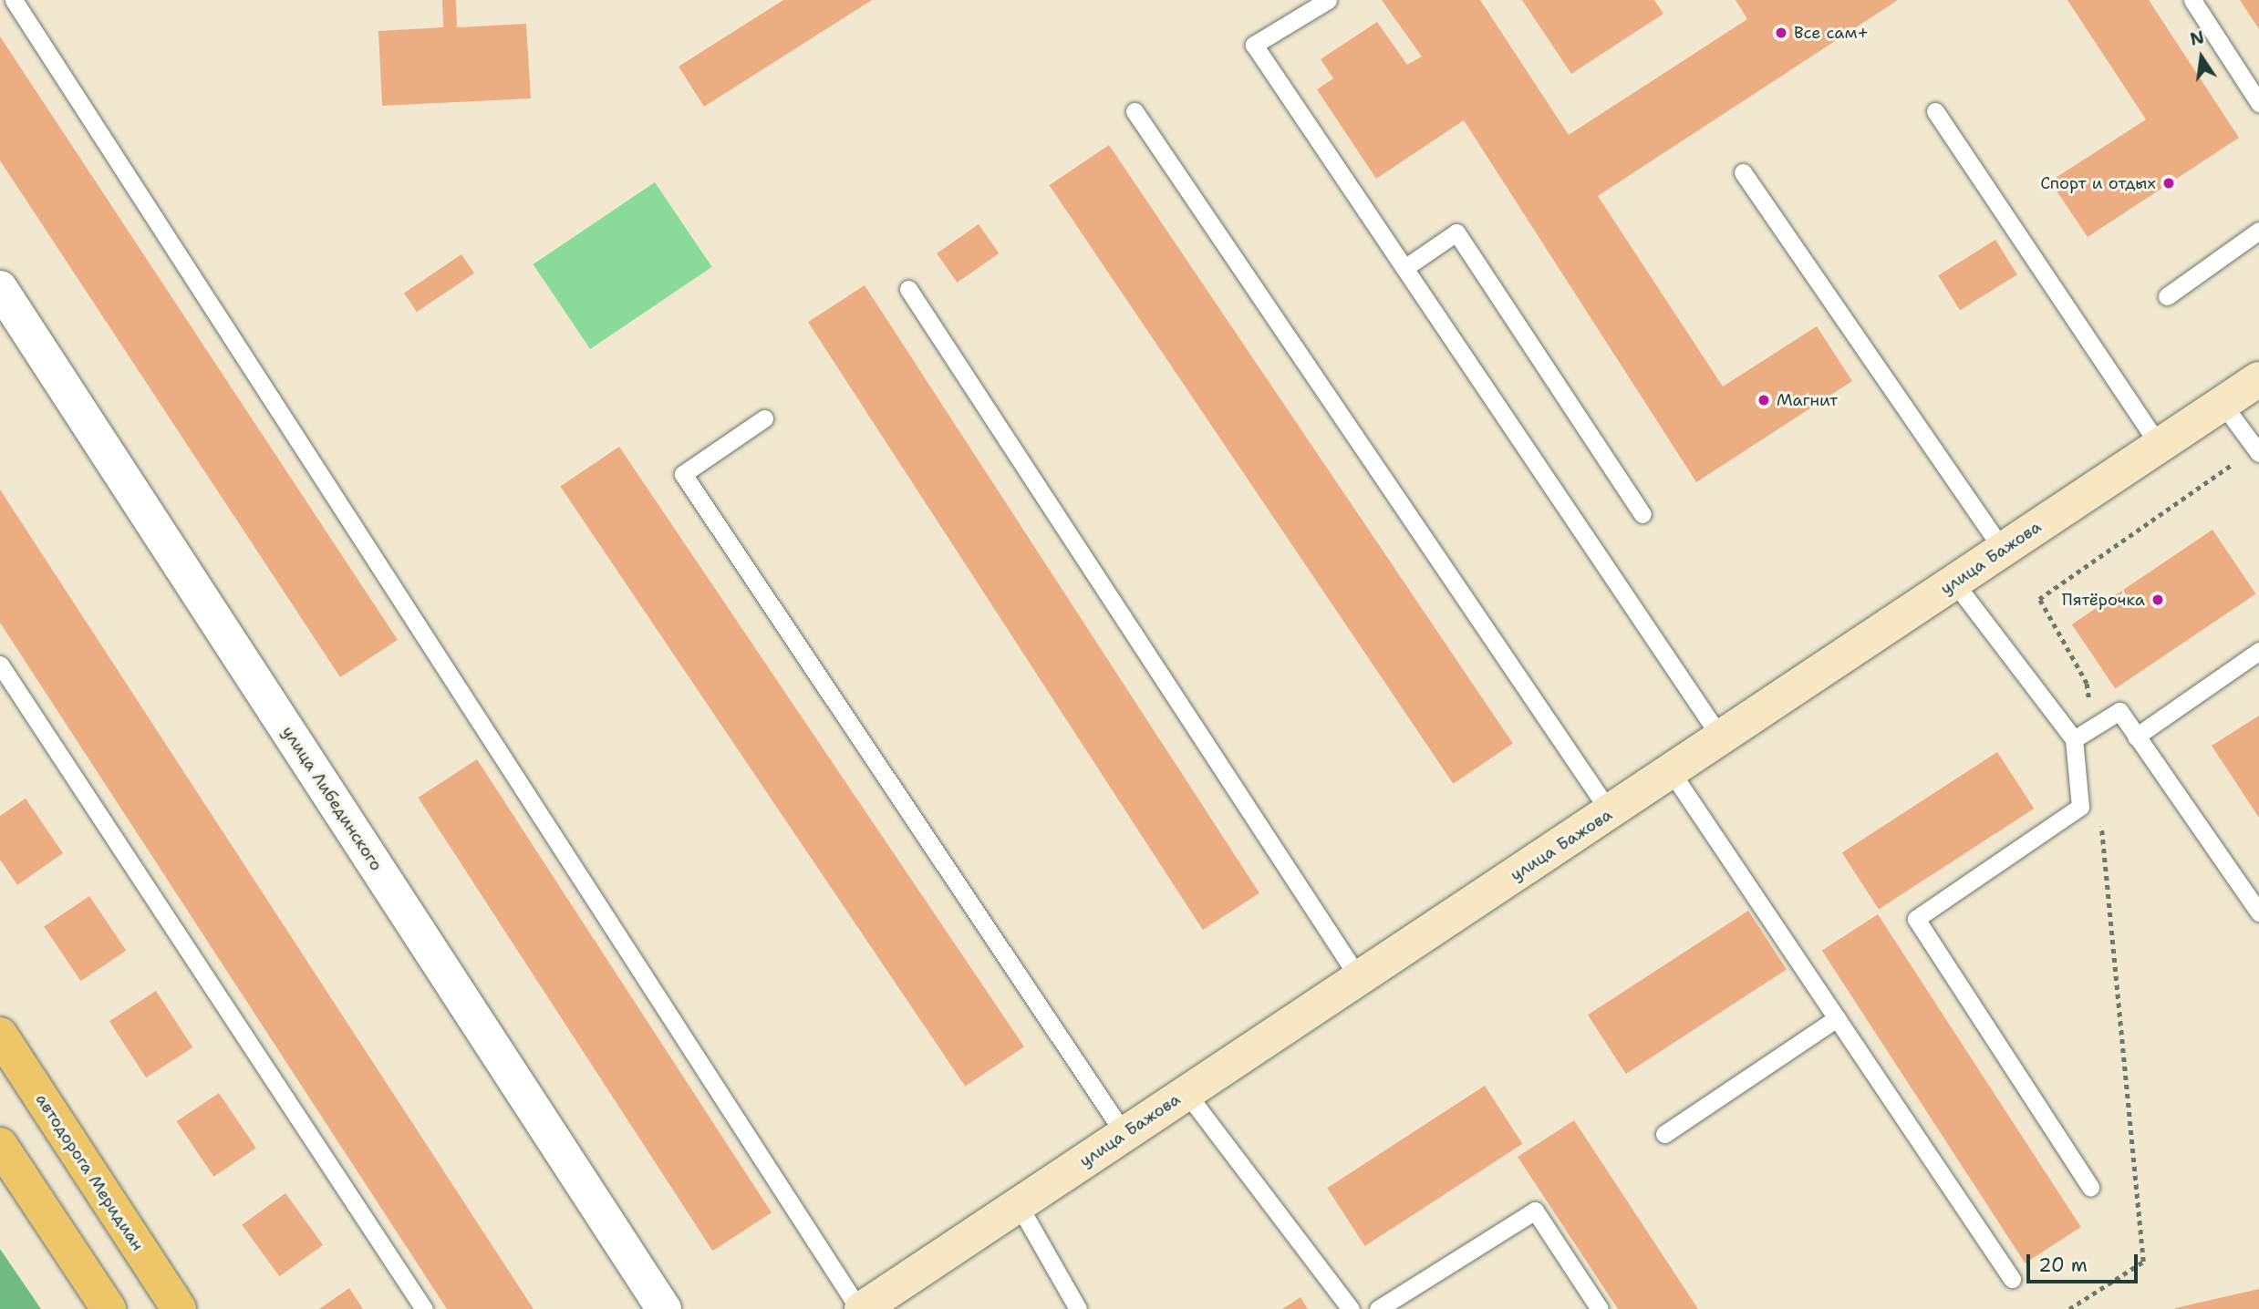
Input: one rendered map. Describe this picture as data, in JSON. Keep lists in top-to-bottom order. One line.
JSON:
{"streets":{"main road":["автодорога Меридиан"],"street":["улица Бажова","улица Либединского"]},"places":["Все сам+","Спорт и отдых","Магнит","Пятёрочка"],"scale_bar":"20 m","north":"top"}
